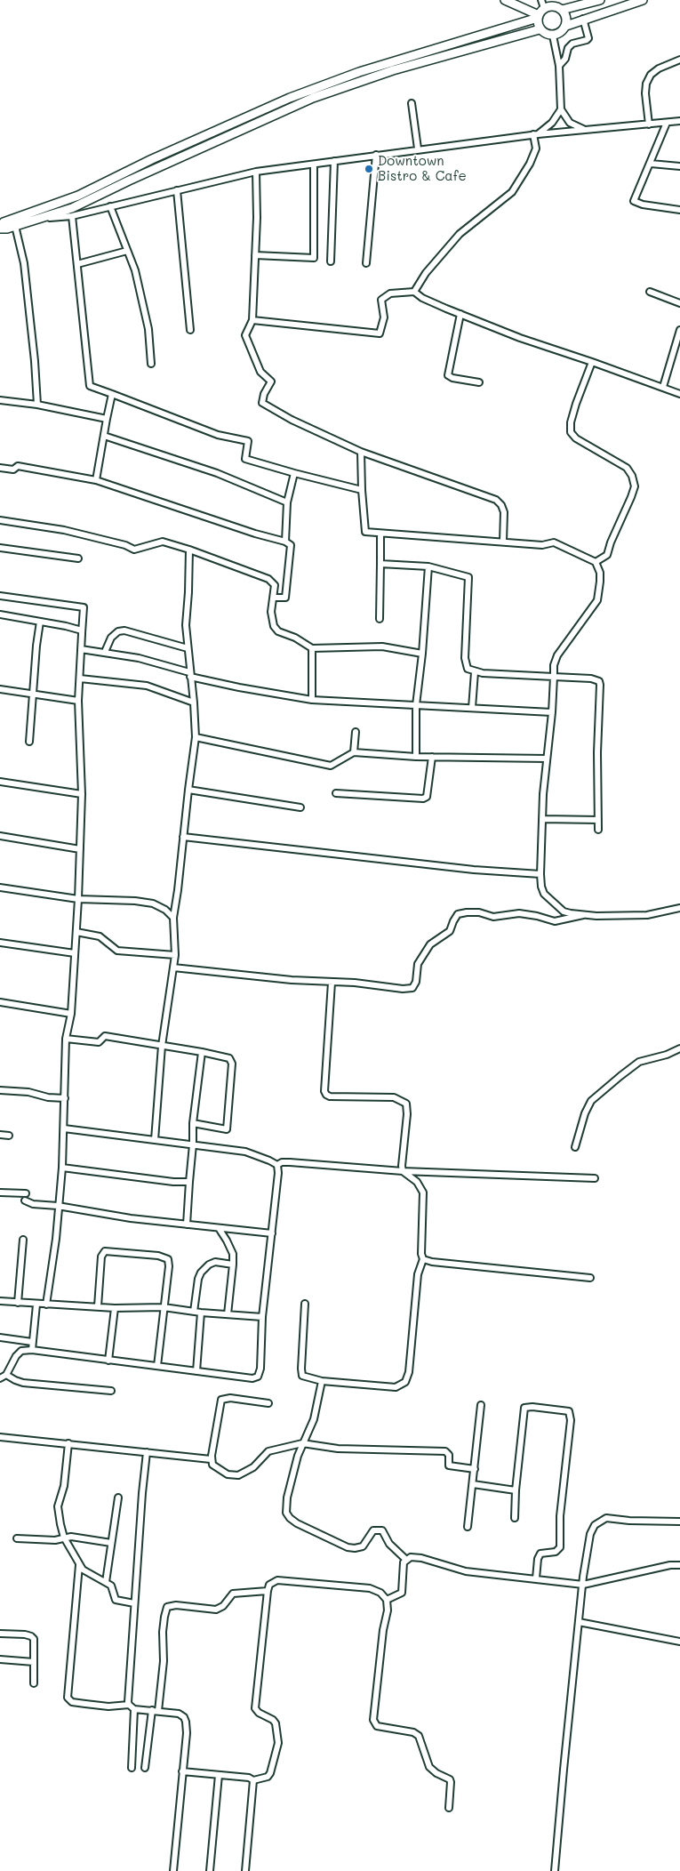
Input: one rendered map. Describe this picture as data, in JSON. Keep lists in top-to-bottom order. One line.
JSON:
{"places":["Downtown Bistro & Cafe"]}
